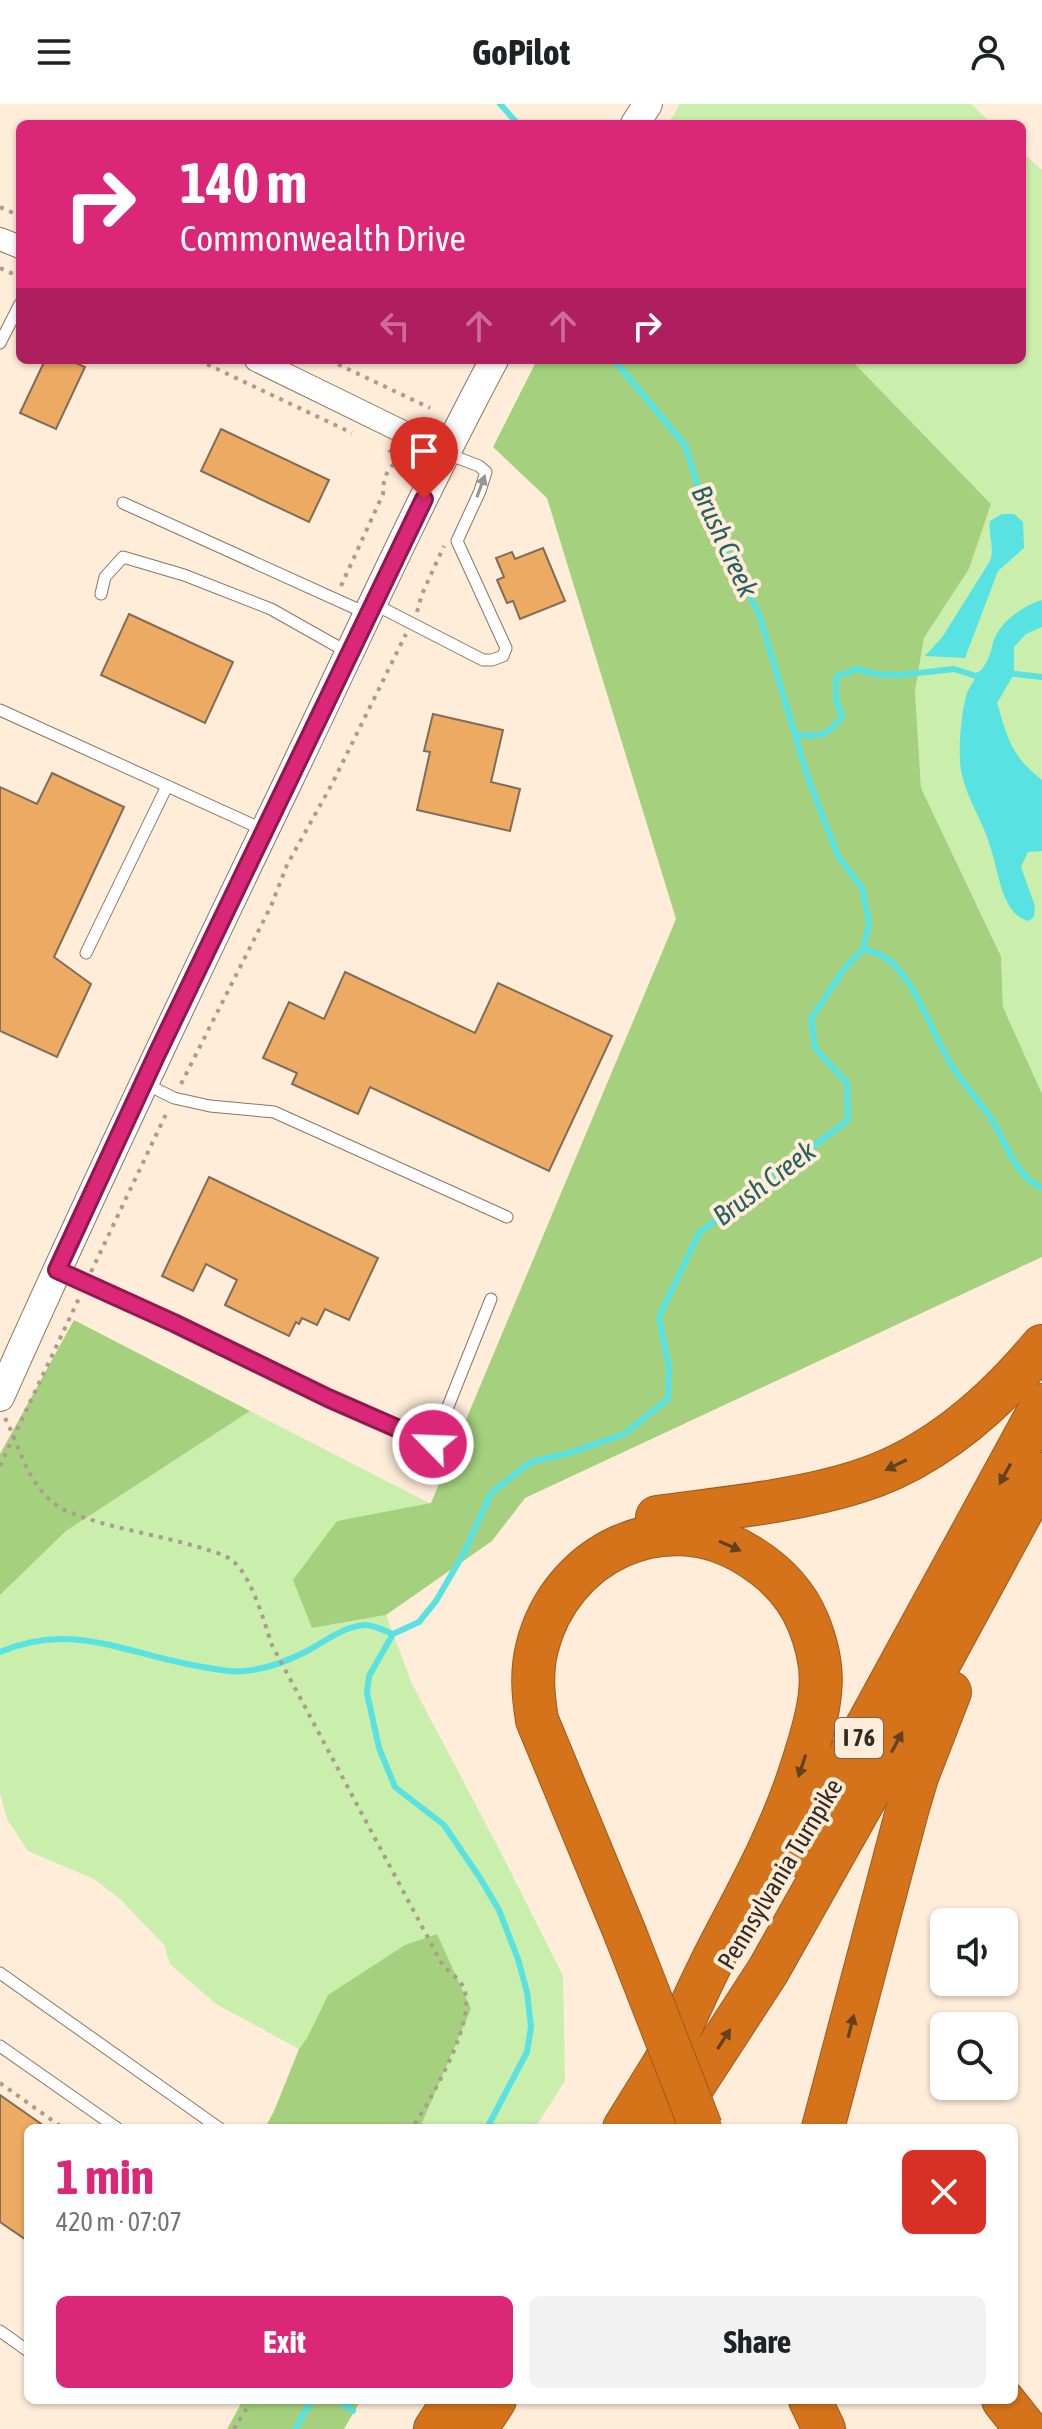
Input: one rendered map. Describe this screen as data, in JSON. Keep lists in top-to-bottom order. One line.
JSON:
{"streets":{"highway":["I 76","Pennsylvania Turnpike"]},"water":["Brush Creek"],"page":{"header":"GoPilot","turn":["140 m","Commonwealth Drive"],"heading":["1 min","420 m · 07:07"],"buttons":["Exit","Share"]}}
